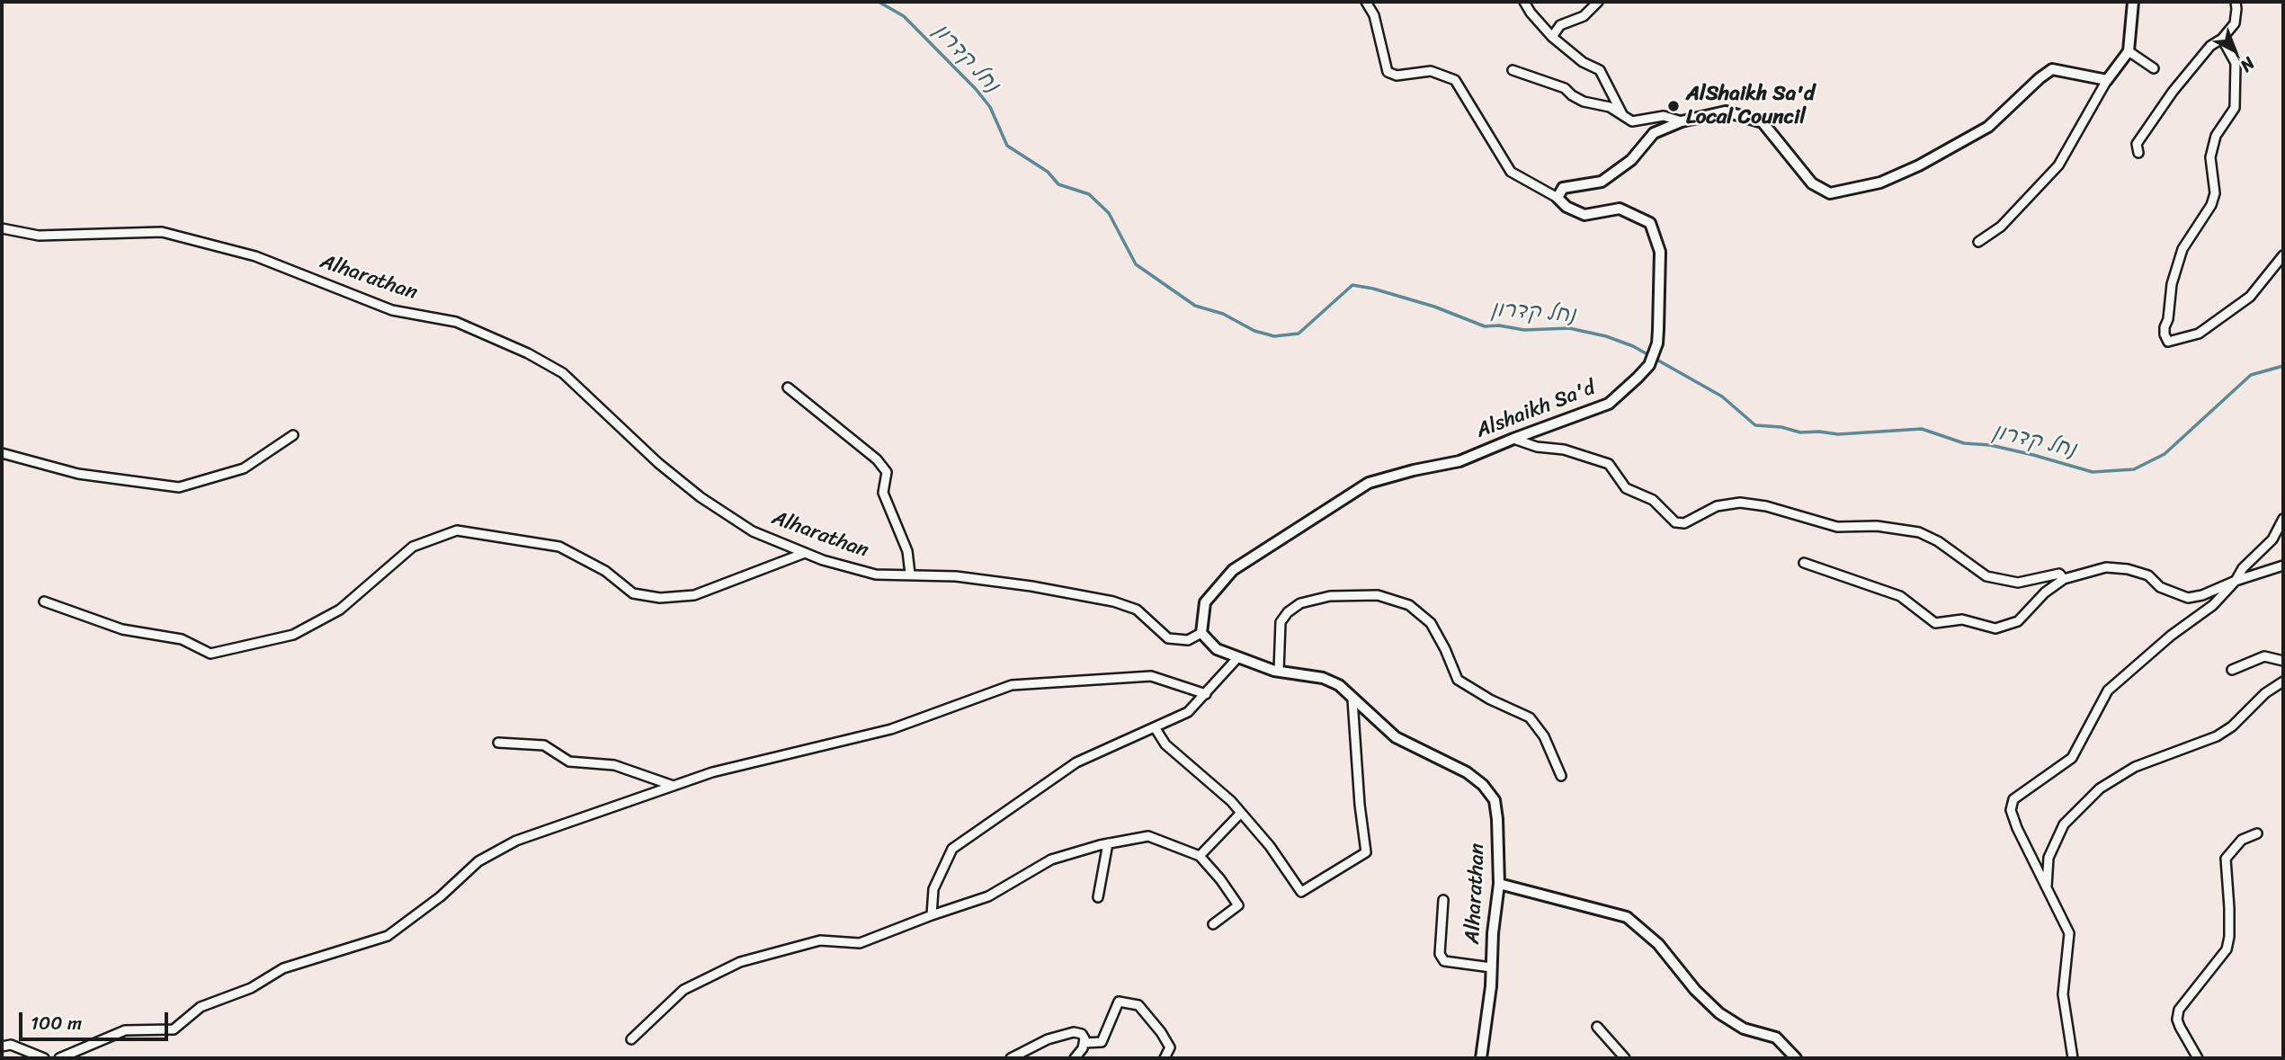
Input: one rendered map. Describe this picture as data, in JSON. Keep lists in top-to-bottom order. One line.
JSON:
{"streets":{"street":["Alharathan","Alshaikh Sa'd"]},"crossings":[["Alharathan","Alshaikh Sa'd"]],"water":["נחל קדרון"],"places":["AlShaikh Sa'd Local Council"],"scale_bar":"100 m","north":"bottom right"}
